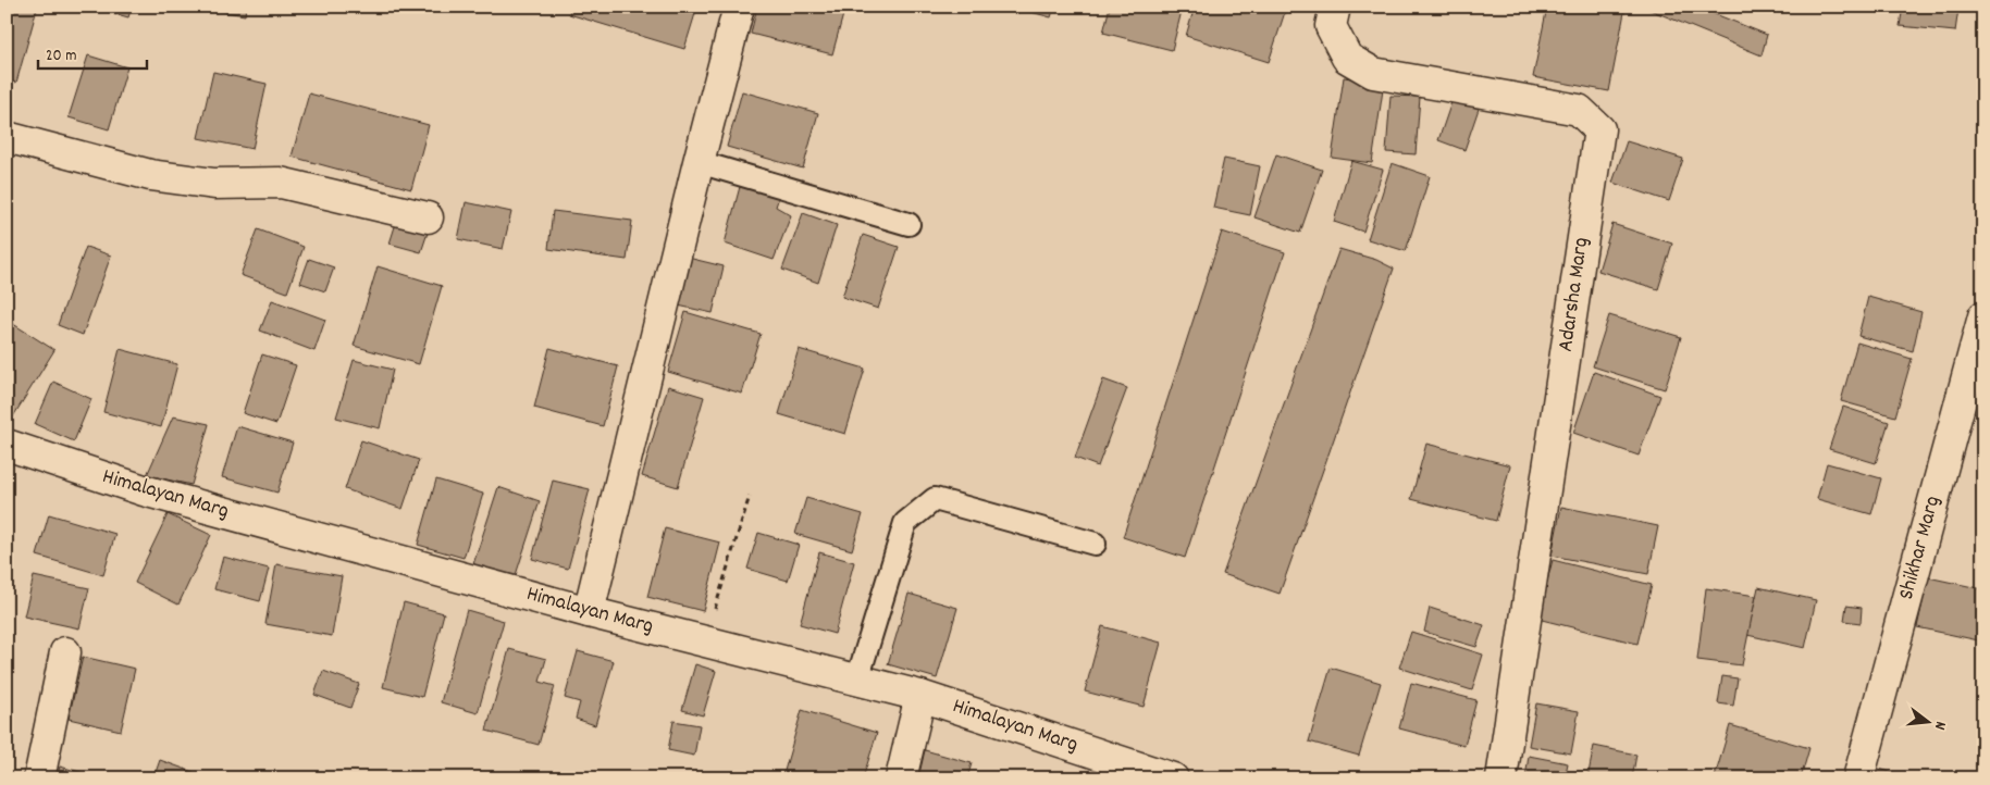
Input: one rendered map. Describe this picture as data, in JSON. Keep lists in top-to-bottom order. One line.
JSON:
{"streets":{"street":["Adarsha Marg","Himalayan Marg","Shikhar Marg"]},"scale_bar":"20 m","north":"right"}
